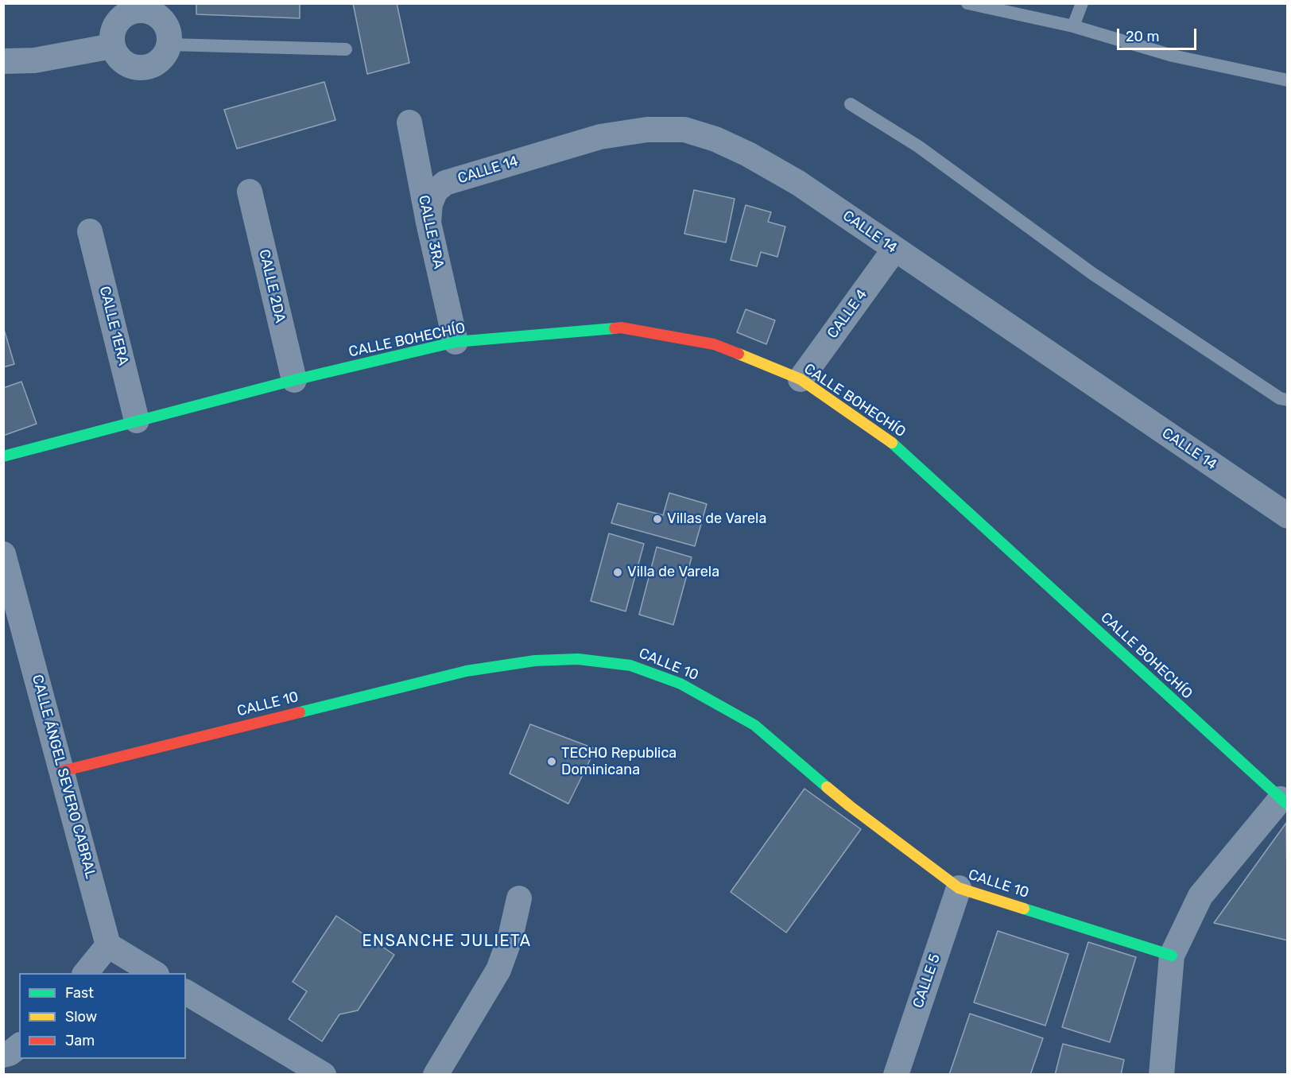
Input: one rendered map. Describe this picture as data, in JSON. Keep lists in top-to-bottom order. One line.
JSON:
{"streets":{"street":["CALLE 14","CALLE 3RA","CALLE 2DA","CALLE 4","CALLE 1ERA","CALLE BOHECHÍO","CALLE 10","CALLE ÁNGEL SEVERO CABRAL","CALLE 5"]},"crossings":[["CALLE 14","CALLE 3RA"],["CALLE 14","CALLE 4"],["CALLE 3RA","CALLE BOHECHÍO"],["CALLE 2DA","CALLE BOHECHÍO"],["CALLE 4","CALLE BOHECHÍO"],["CALLE 1ERA","CALLE BOHECHÍO"],["CALLE 10","CALLE ÁNGEL SEVERO CABRAL"],["CALLE 10","CALLE 5"]],"districts":["ENSANCHE JULIETA"],"places":["Villas de Varela","Villa de Varela","TECHO Republica Dominicana"],"legend":["Fast","Slow","Jam"],"scale_bar":"20 m"}
